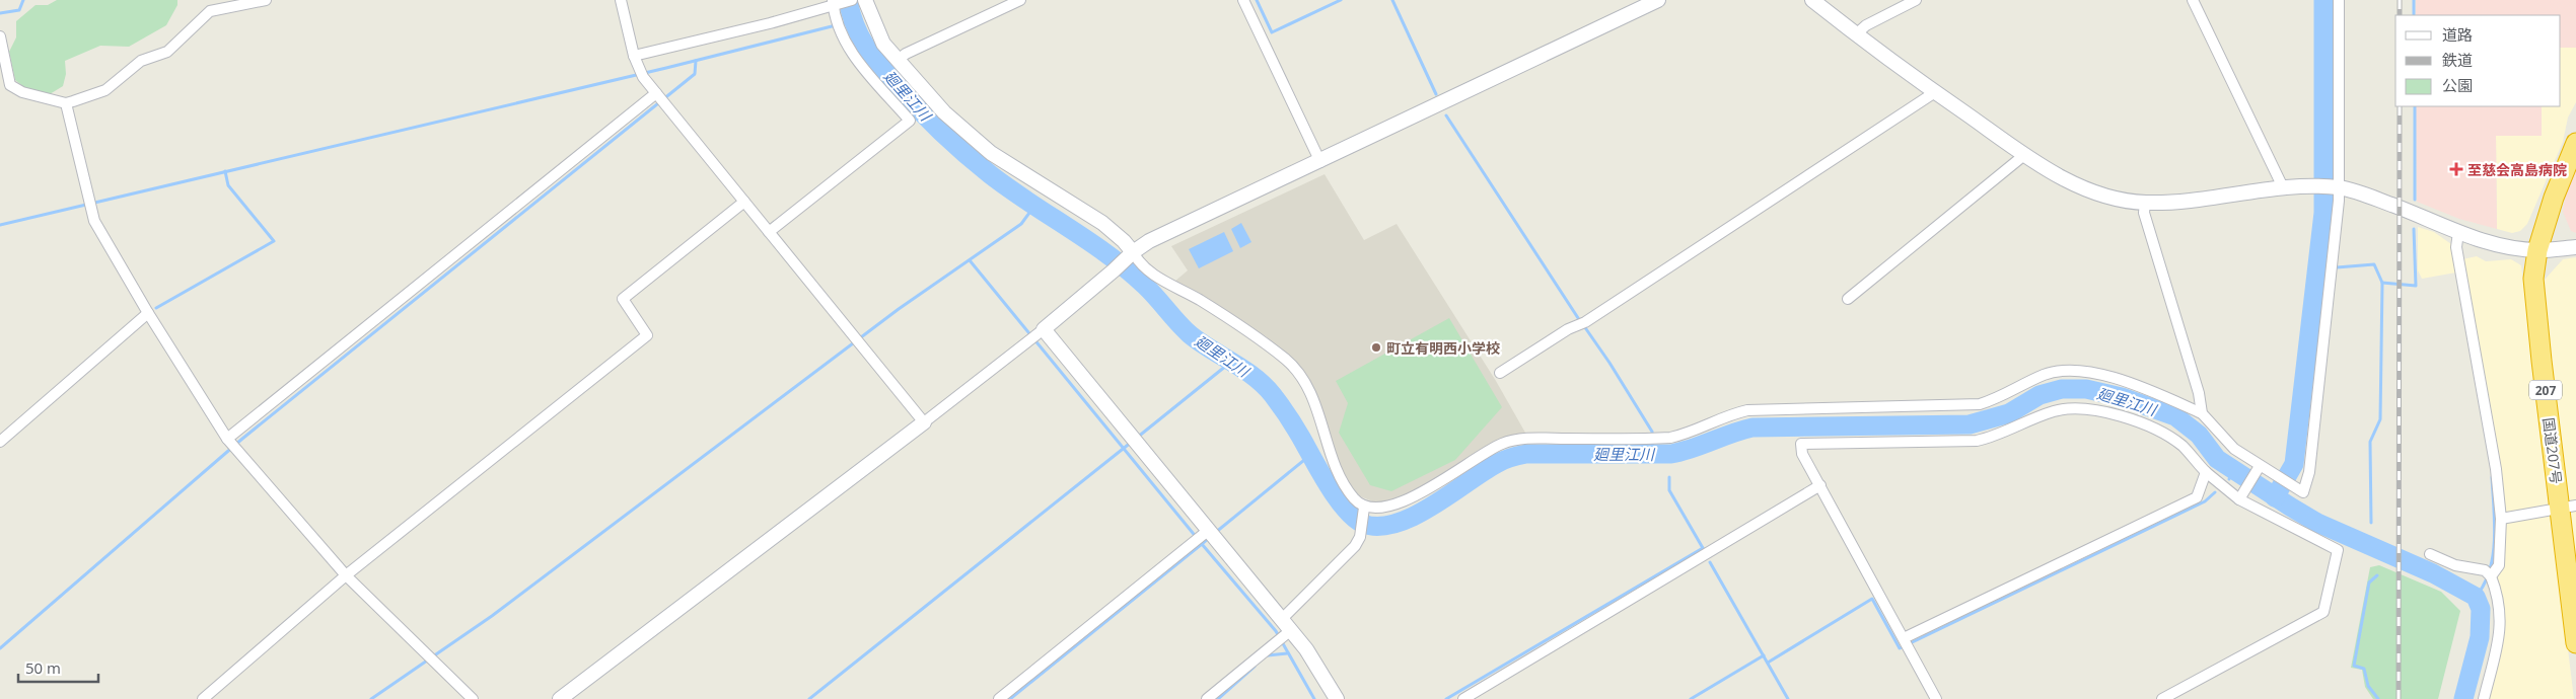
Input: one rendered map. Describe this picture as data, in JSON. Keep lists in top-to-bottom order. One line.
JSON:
{"streets":{"highway":["207","国道207号"]},"water":["廻里江川"],"places":{"health":["至慈会高島病院"],"other":["町立有明西小学校"]},"legend":["道路","鉄道","公園"],"scale_bar":"50 m"}
